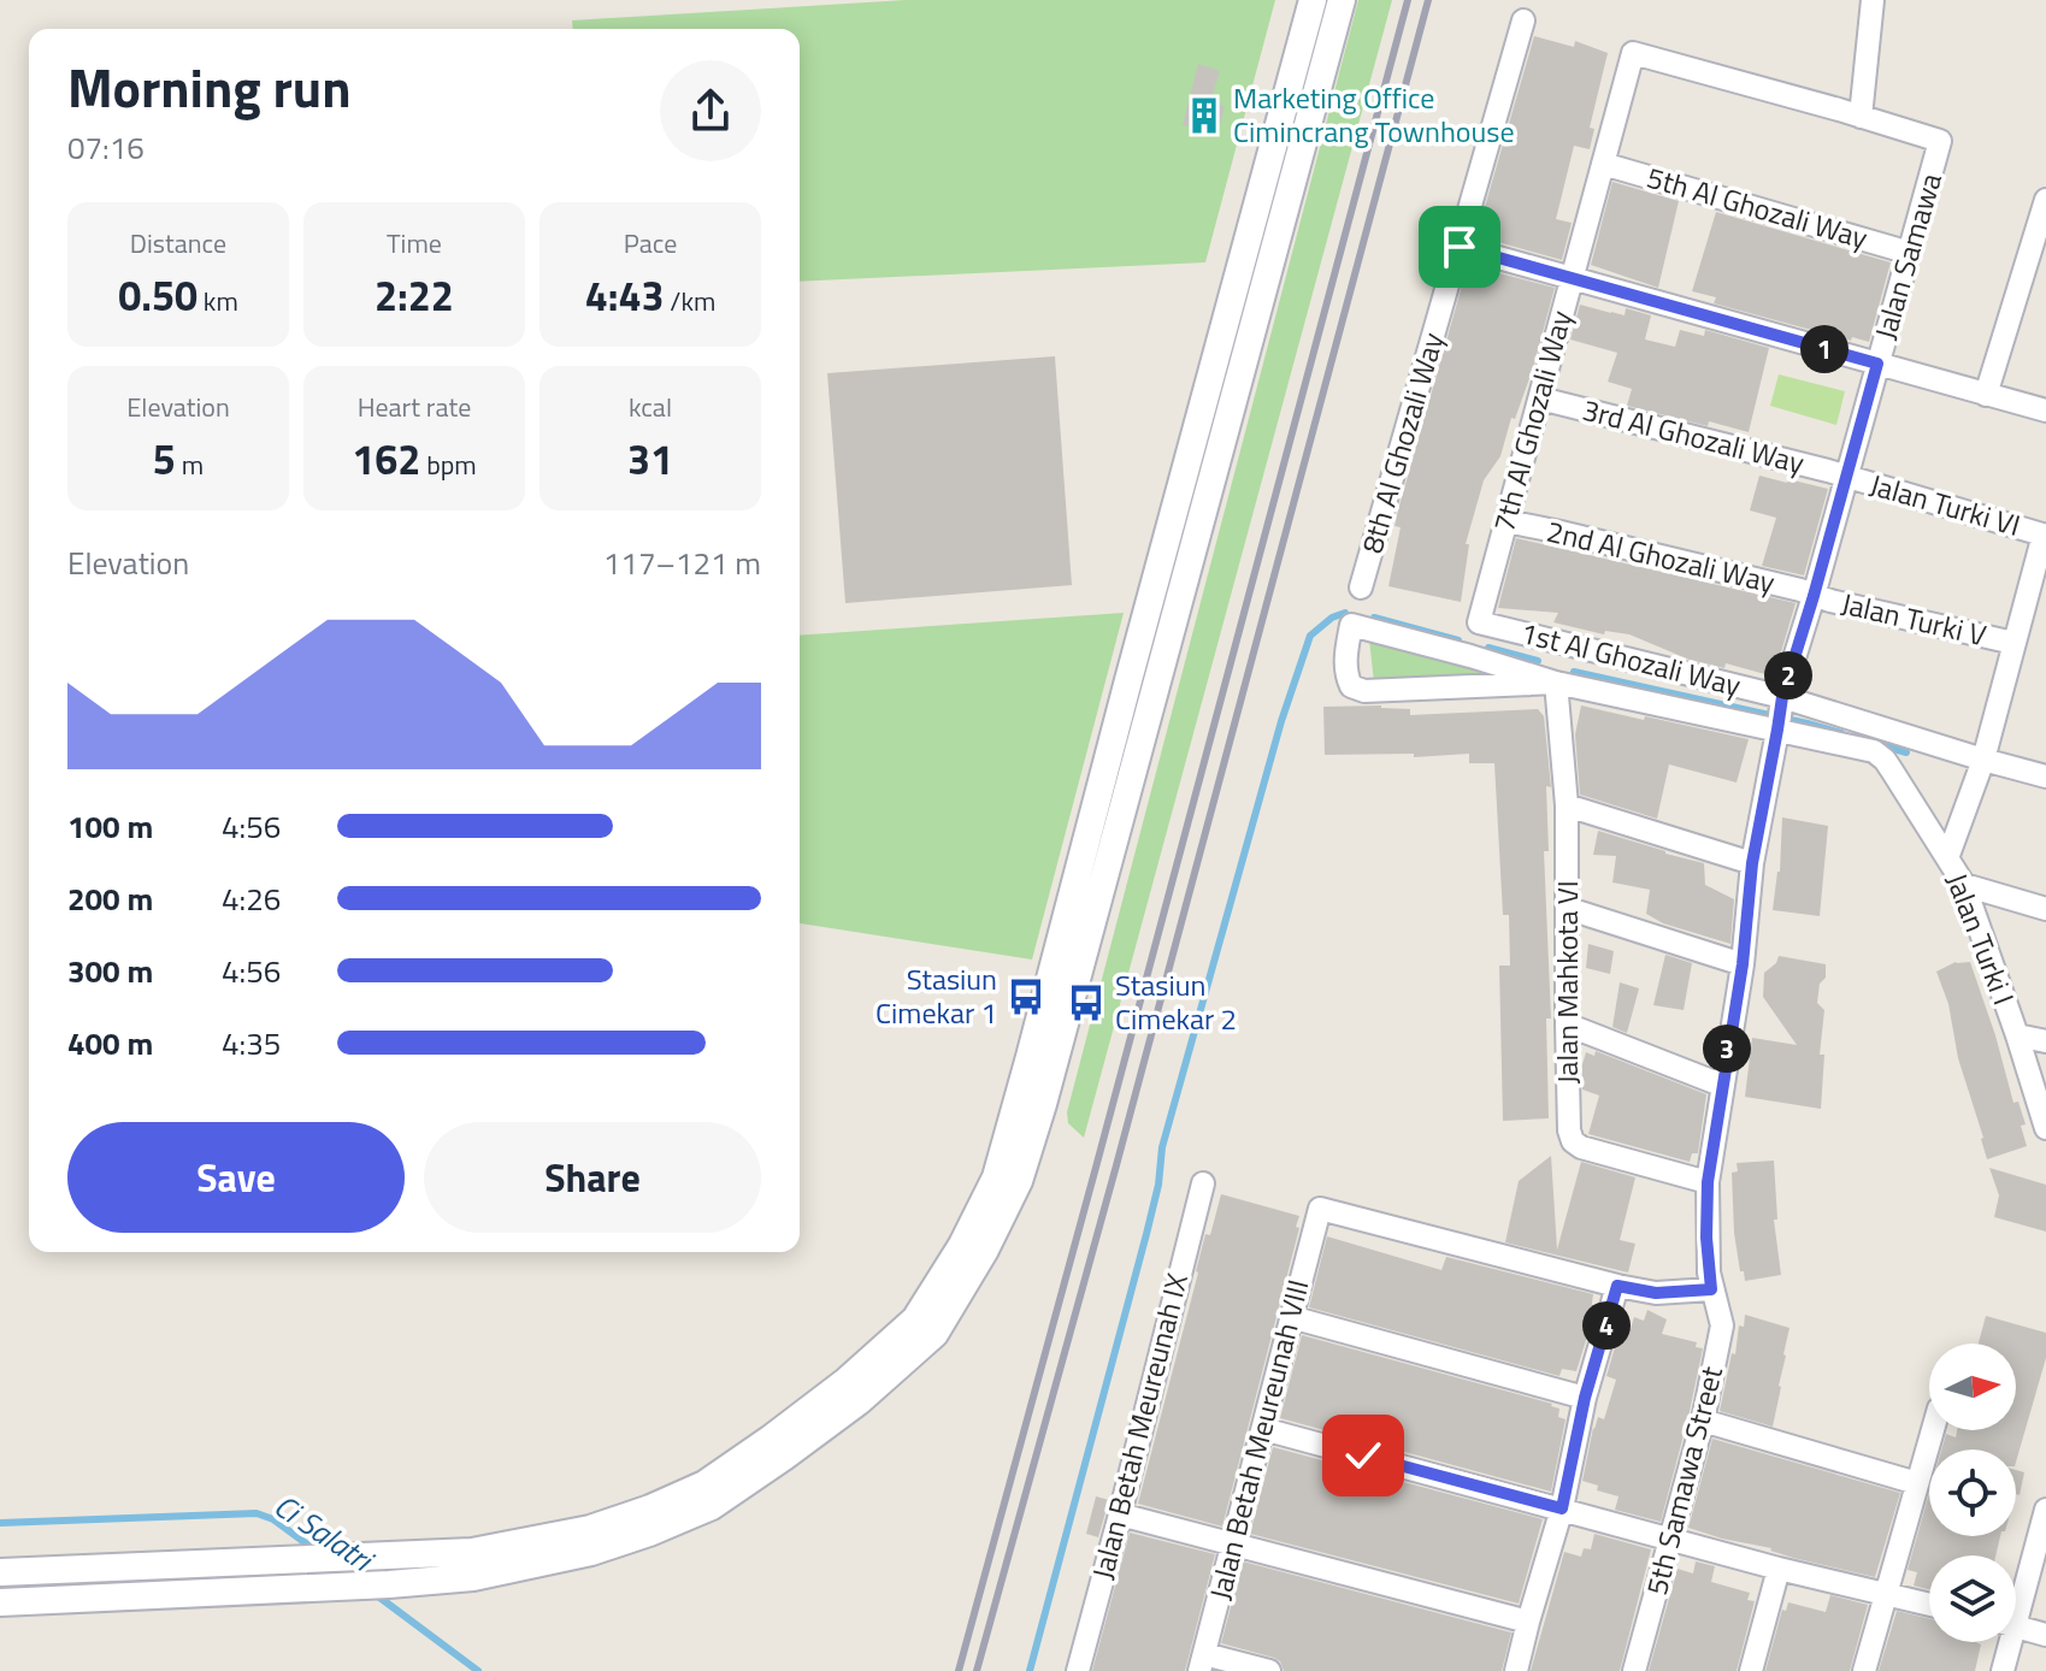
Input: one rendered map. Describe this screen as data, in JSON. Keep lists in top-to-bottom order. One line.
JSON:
{"streets":{"street":["5th Al Ghozali Way","Jalan Samawa","7th Al Ghozali Way","3rd Al Ghozali Way","8th Al Ghozali Way","Jalan Turki VI","2nd Al Ghozali Way","Jalan Turki V","1st Al Ghozali Way","Jalan Turki I","Jalan Mahkota VI","Jalan Betah Meureunah IX","Jalan Betah Meureunah VIII","5th Samawa Street"]},"crossings":[["5th Al Ghozali Way","Jalan Samawa"],["5th Al Ghozali Way","7th Al Ghozali Way"],["Jalan Samawa","7th Al Ghozali Way"],["Jalan Samawa","3rd Al Ghozali Way"],["Jalan Samawa","Jalan Turki VI"],["Jalan Samawa","2nd Al Ghozali Way"],["Jalan Samawa","Jalan Turki V"],["Jalan Samawa","1st Al Ghozali Way"],["Jalan Samawa","Jalan Turki I"],["Jalan Samawa","Jalan Mahkota VI"],["Jalan Samawa","5th Samawa Street"],["7th Al Ghozali Way","3rd Al Ghozali Way"],["7th Al Ghozali Way","2nd Al Ghozali Way"],["7th Al Ghozali Way","1st Al Ghozali Way"],["3rd Al Ghozali Way","Jalan Turki VI"],["2nd Al Ghozali Way","Jalan Turki V"],["1st Al Ghozali Way","Jalan Turki I"]],"water":["Ci Salatri"],"places":{"building":["Marketing Office Cimincrang Townhouse"],"bus stop":["Stasiun Cimekar 1","Stasiun Cimekar 2"]},"north":"right","page":{"heading":["Morning run","07:16"],"stats":[["Distance","0.50 km"],["Time","2:22"],["Pace","4:43 /km"],["Elevation","5 m"],["Heart rate","162 bpm"],["kcal","31"]],"pins":["1","2","3","4"],"chart":["Elevation","117–121 m"],"list":[{"name":"100 m","note":"4:56"},{"name":"200 m","note":"4:26"},{"name":"300 m","note":"4:56"},{"name":"400 m","note":"4:35"}],"buttons":["Save","Share"]}}
